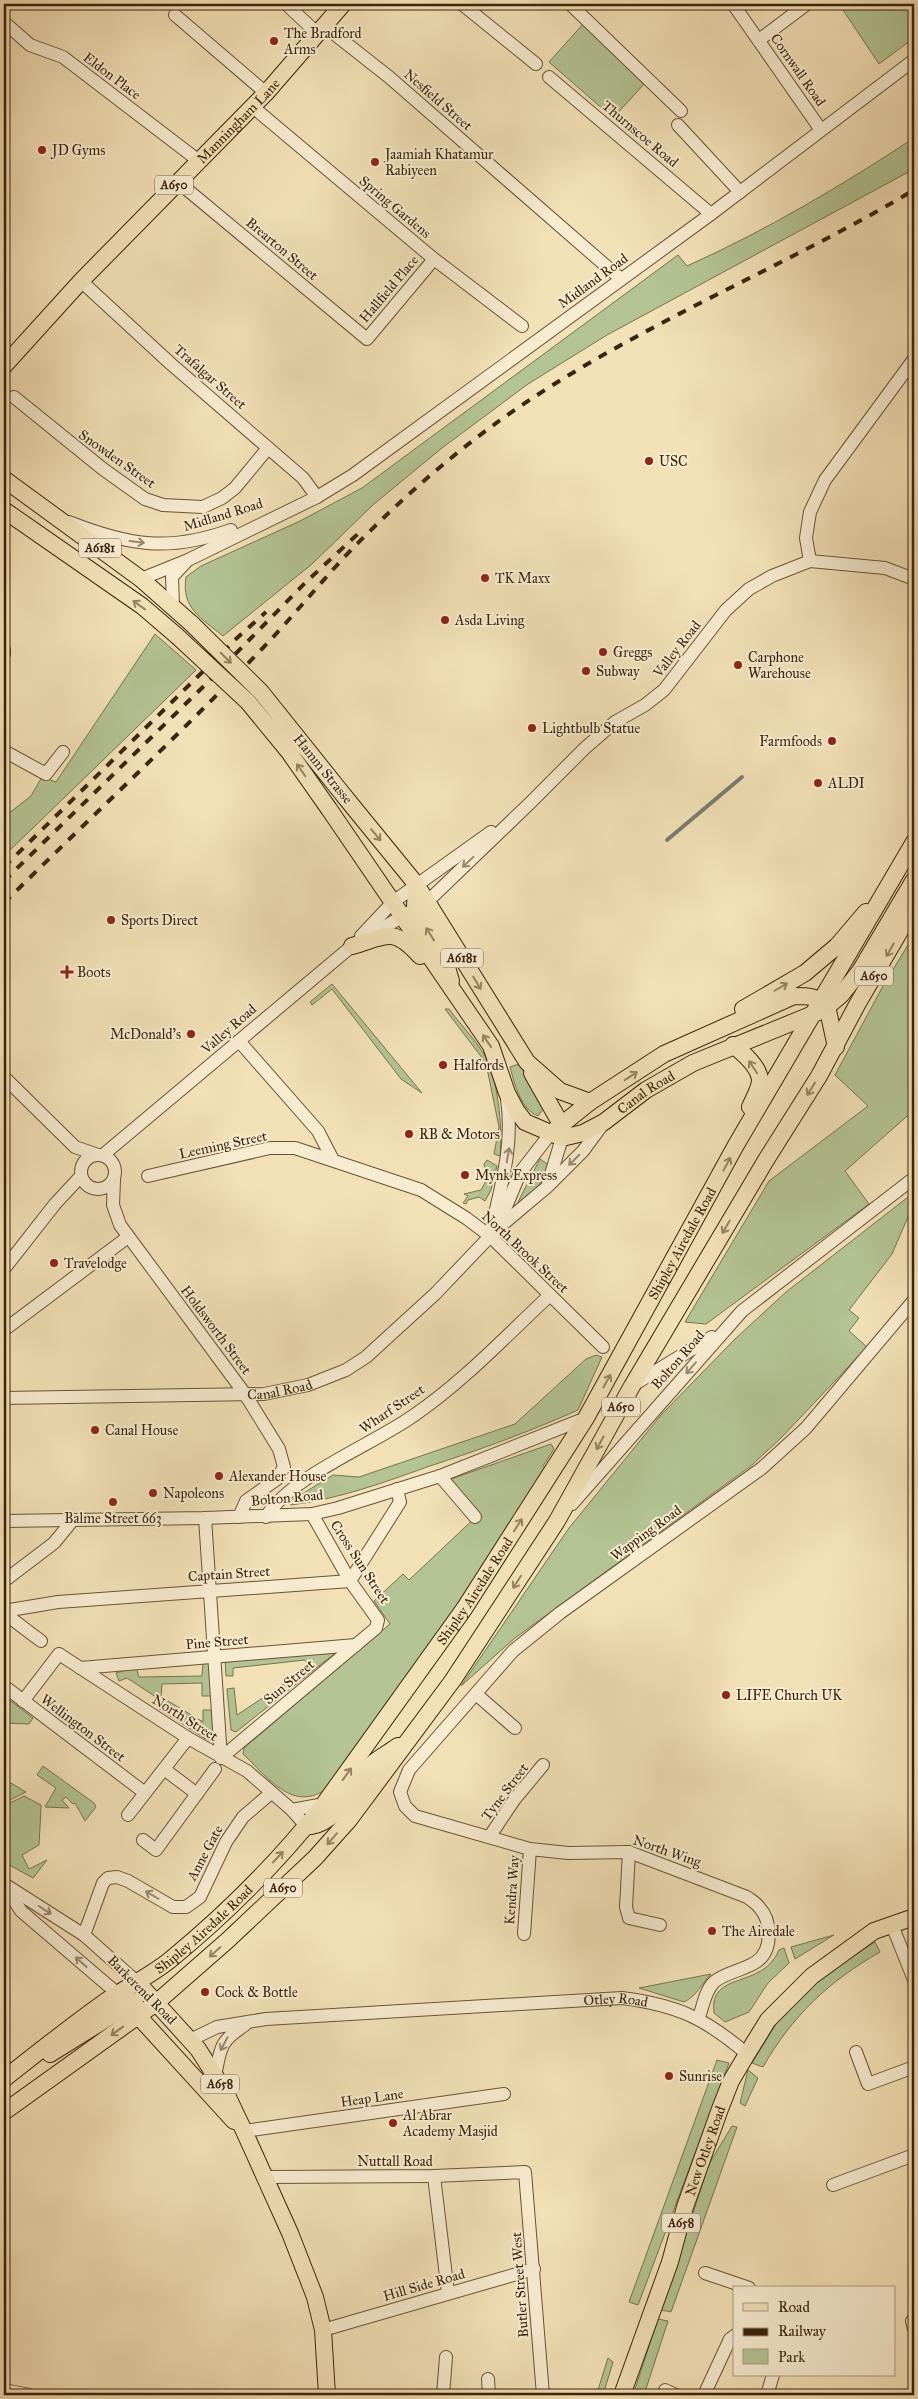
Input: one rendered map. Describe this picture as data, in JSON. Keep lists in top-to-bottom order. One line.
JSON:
{"streets":{"main road":["Manningham Lane","A650","A6181","Hamm Strasse","Canal Road","Shipley Airedale Road","Barkerend Road","A658","New Otley Road"],"street":["Cornwall Road","Eldon Place","Nesfield Street","Thurnscoe Road","Spring Gardens","Brearton Street","Midland Road","Hallfield Place","Trafalgar Street","Snowden Street","Valley Road","Leeming Street","North Brook Street","Holdsworth Street","Bolton Road","Wharf Street","Wapping Road","Cross Sun Street","Captain Street","Pine Street","Sun Street","North Street","Wellington Street","Tyne Street","North Wing","Anne Gate","Kendra Way","Otley Road","Heap Lane","Nuttall Road","Hill Side Road","Butler Street West"]},"crossings":[["Cornwall Road","Midland Road"],["Eldon Place","Manningham Lane"],["Nesfield Street","Manningham Lane"],["Nesfield Street","Midland Road"],["Manningham Lane","Spring Gardens"],["Manningham Lane","Brearton Street"],["Manningham Lane","Trafalgar Street"],["Thurnscoe Road","Midland Road"],["A650","Canal Road"],["A650","Shipley Airedale Road"],["Spring Gardens","Hallfield Place"],["Brearton Street","Hallfield Place"],["Midland Road","Trafalgar Street"],["Midland Road","Hamm Strasse"],["Trafalgar Street","Snowden Street"],["A6181","Hamm Strasse"],["A6181","Canal Road"],["Valley Road","Hamm Strasse"],["Valley Road","Holdsworth Street"],["Hamm Strasse","Canal Road"],["Canal Road","Shipley Airedale Road"],["Canal Road","North Brook Street"],["Canal Road","Holdsworth Street"],["Leeming Street","North Brook Street"],["Shipley Airedale Road","Bolton Road"],["Shipley Airedale Road","North Street"],["Shipley Airedale Road","Barkerend Road"],["North Brook Street","Wharf Street"],["Holdsworth Street","Bolton Road"],["Bolton Road","Wharf Street"],["Bolton Road","Cross Sun Street"],["Wapping Road","North Wing"],["Cross Sun Street","Captain Street"],["Cross Sun Street","Sun Street"],["Pine Street","Sun Street"],["Pine Street","North Street"],["Sun Street","North Street"],["North Street","Wellington Street"],["North Street","Anne Gate"],["Tyne Street","North Wing"],["North Wing","Kendra Way"],["North Wing","Otley Road"],["Anne Gate","Barkerend Road"],["Barkerend Road","Otley Road"],["Barkerend Road","Heap Lane"],["Barkerend Road","Nuttall Road"],["Barkerend Road","Hill Side Road"],["Otley Road","A658"],["Otley Road","New Otley Road"],["A658","New Otley Road"],["Nuttall Road","Butler Street West"],["Hill Side Road","Butler Street West"]],"places":{"other":["The Bradford Arms","JD Gyms","Jaamiah Khatamur Rabiyeen","USC","TK Maxx","Asda Living","Greggs","Carphone Warehouse","Subway","Lightbulb Statue","Farmfoods","ALDI","Sports Direct","McDonald's","Halfords","RB & Motors","Mynk Express","Travelodge","Canal House","Alexander House","Napoleons","Balme Street 663","LIFE Church UK","The Airedale","Cock & Bottle","Sunrise","Al Abrar Academy Masjid"],"health":["Boots"]},"legend":["Road","Railway","Park"]}
